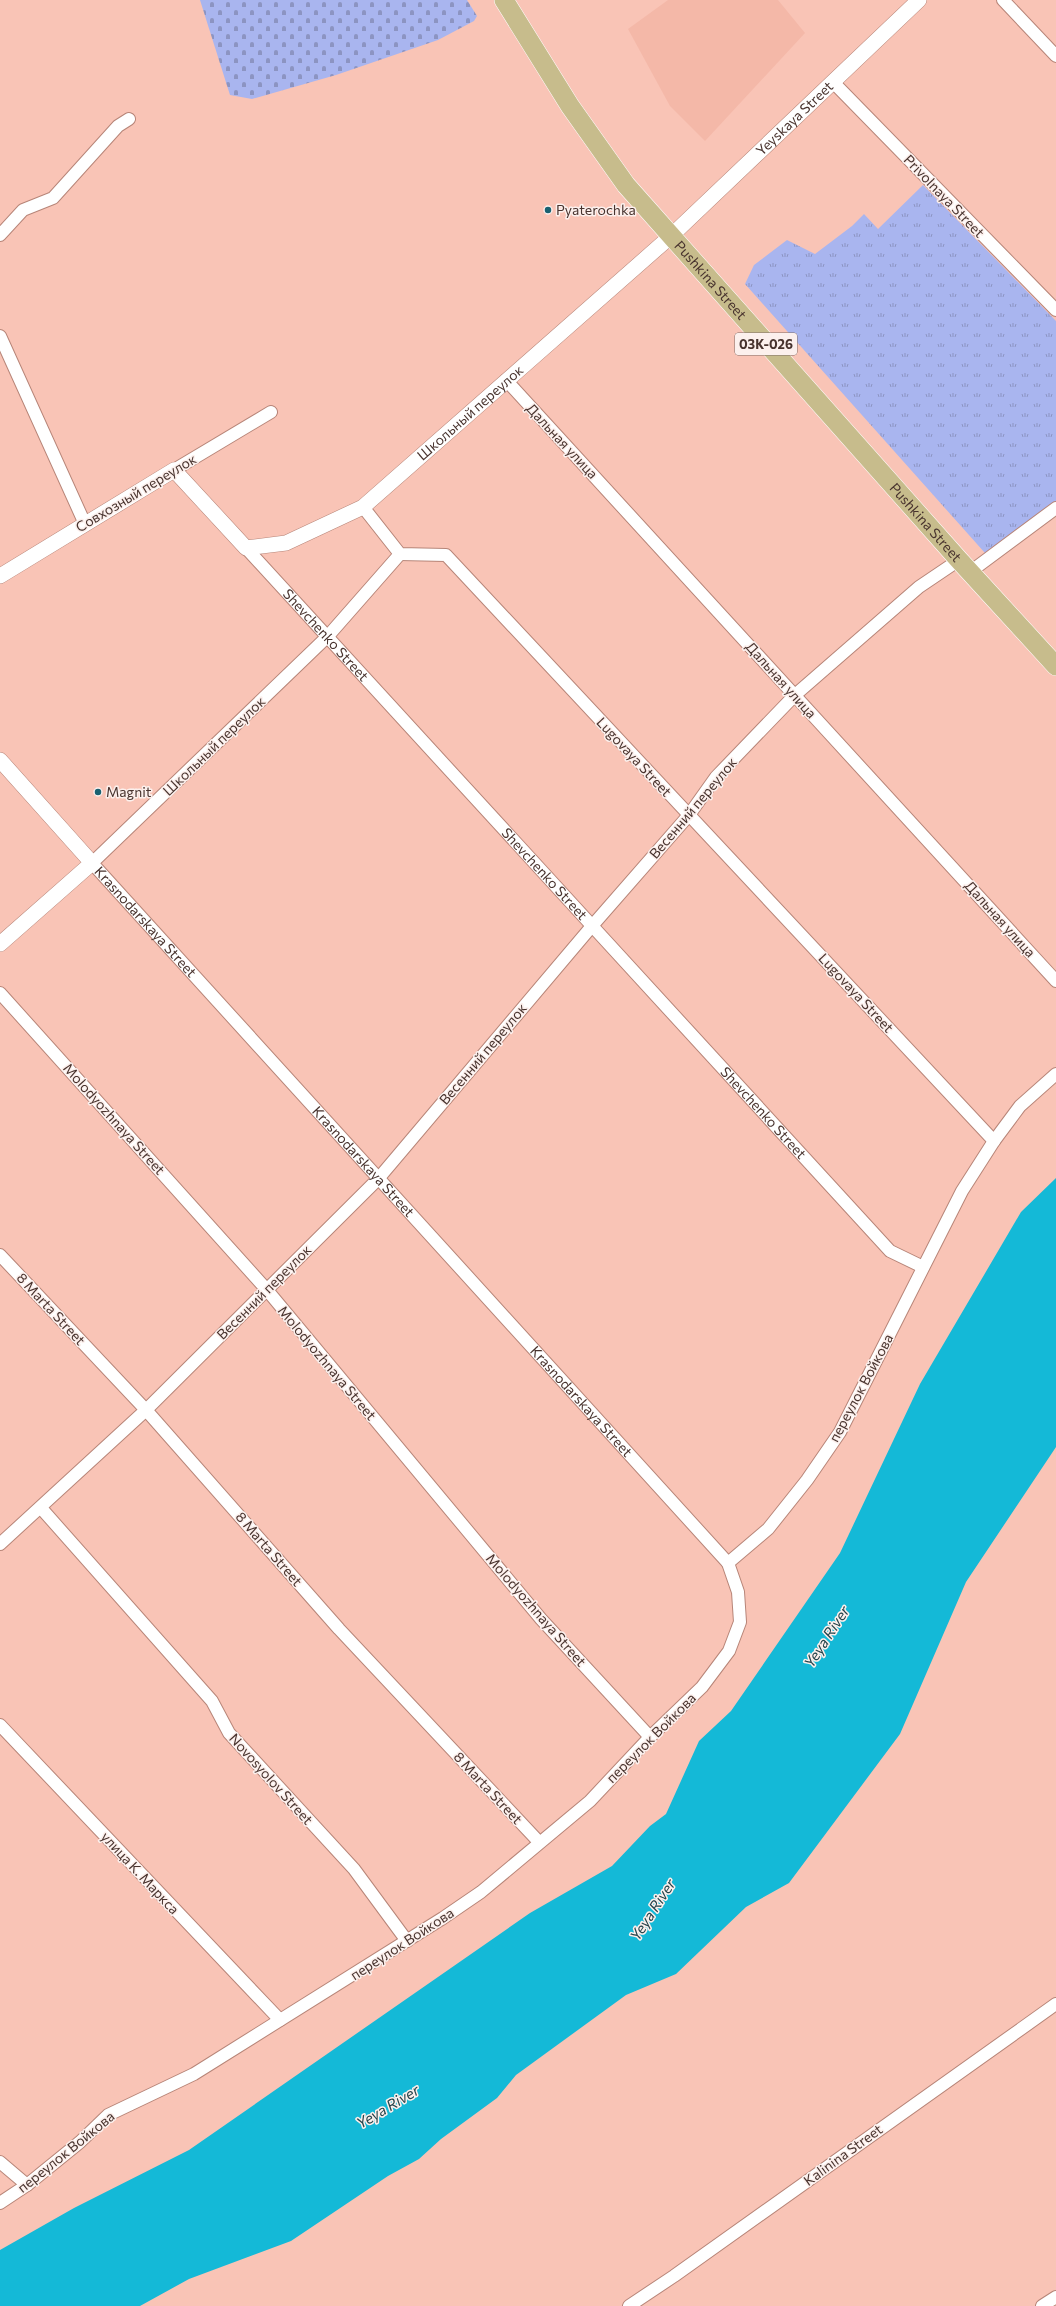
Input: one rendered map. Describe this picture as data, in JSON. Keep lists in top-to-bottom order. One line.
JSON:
{"streets":{"main road":["Pushkina Street","03К-026"],"street":["Yeyskaya Street","Privolnaya Street","Школьный переулок","Дальная улица","Совхозный переулок","Shevchenko Street","Lugovaya Street","Весенний переулок","Krasnodarskaya Street","Molodyozhnaya Street","8 Marta Street","переулок Войкова","Novosyolov Street","улица К. Маркса","Kalinina Street"]},"crossings":[["Yeyskaya Street","Privolnaya Street"],["Yeyskaya Street","Pushkina Street"],["Yeyskaya Street","Школьный переулок"],["Pushkina Street","Школьный переулок"],["Pushkina Street","Весенний переулок"],["Школьный переулок","Дальная улица"],["Школьный переулок","Shevchenko Street"],["Школьный переулок","Lugovaya Street"],["Школьный переулок","Krasnodarskaya Street"],["Дальная улица","Весенний переулок"],["Совхозный переулок","Shevchenko Street"],["Shevchenko Street","Весенний переулок"],["Shevchenko Street","переулок Войкова"],["Lugovaya Street","Весенний переулок"],["Lugovaya Street","переулок Войкова"],["Весенний переулок","Krasnodarskaya Street"],["Весенний переулок","Molodyozhnaya Street"],["Весенний переулок","8 Marta Street"],["Весенний переулок","Novosyolov Street"],["Krasnodarskaya Street","переулок Войкова"],["Molodyozhnaya Street","переулок Войкова"],["8 Marta Street","переулок Войкова"],["переулок Войкова","Novosyolov Street"],["переулок Войкова","улица К. Маркса"]],"water":["Yeya River"],"places":["Pyaterochka","Magnit"]}
